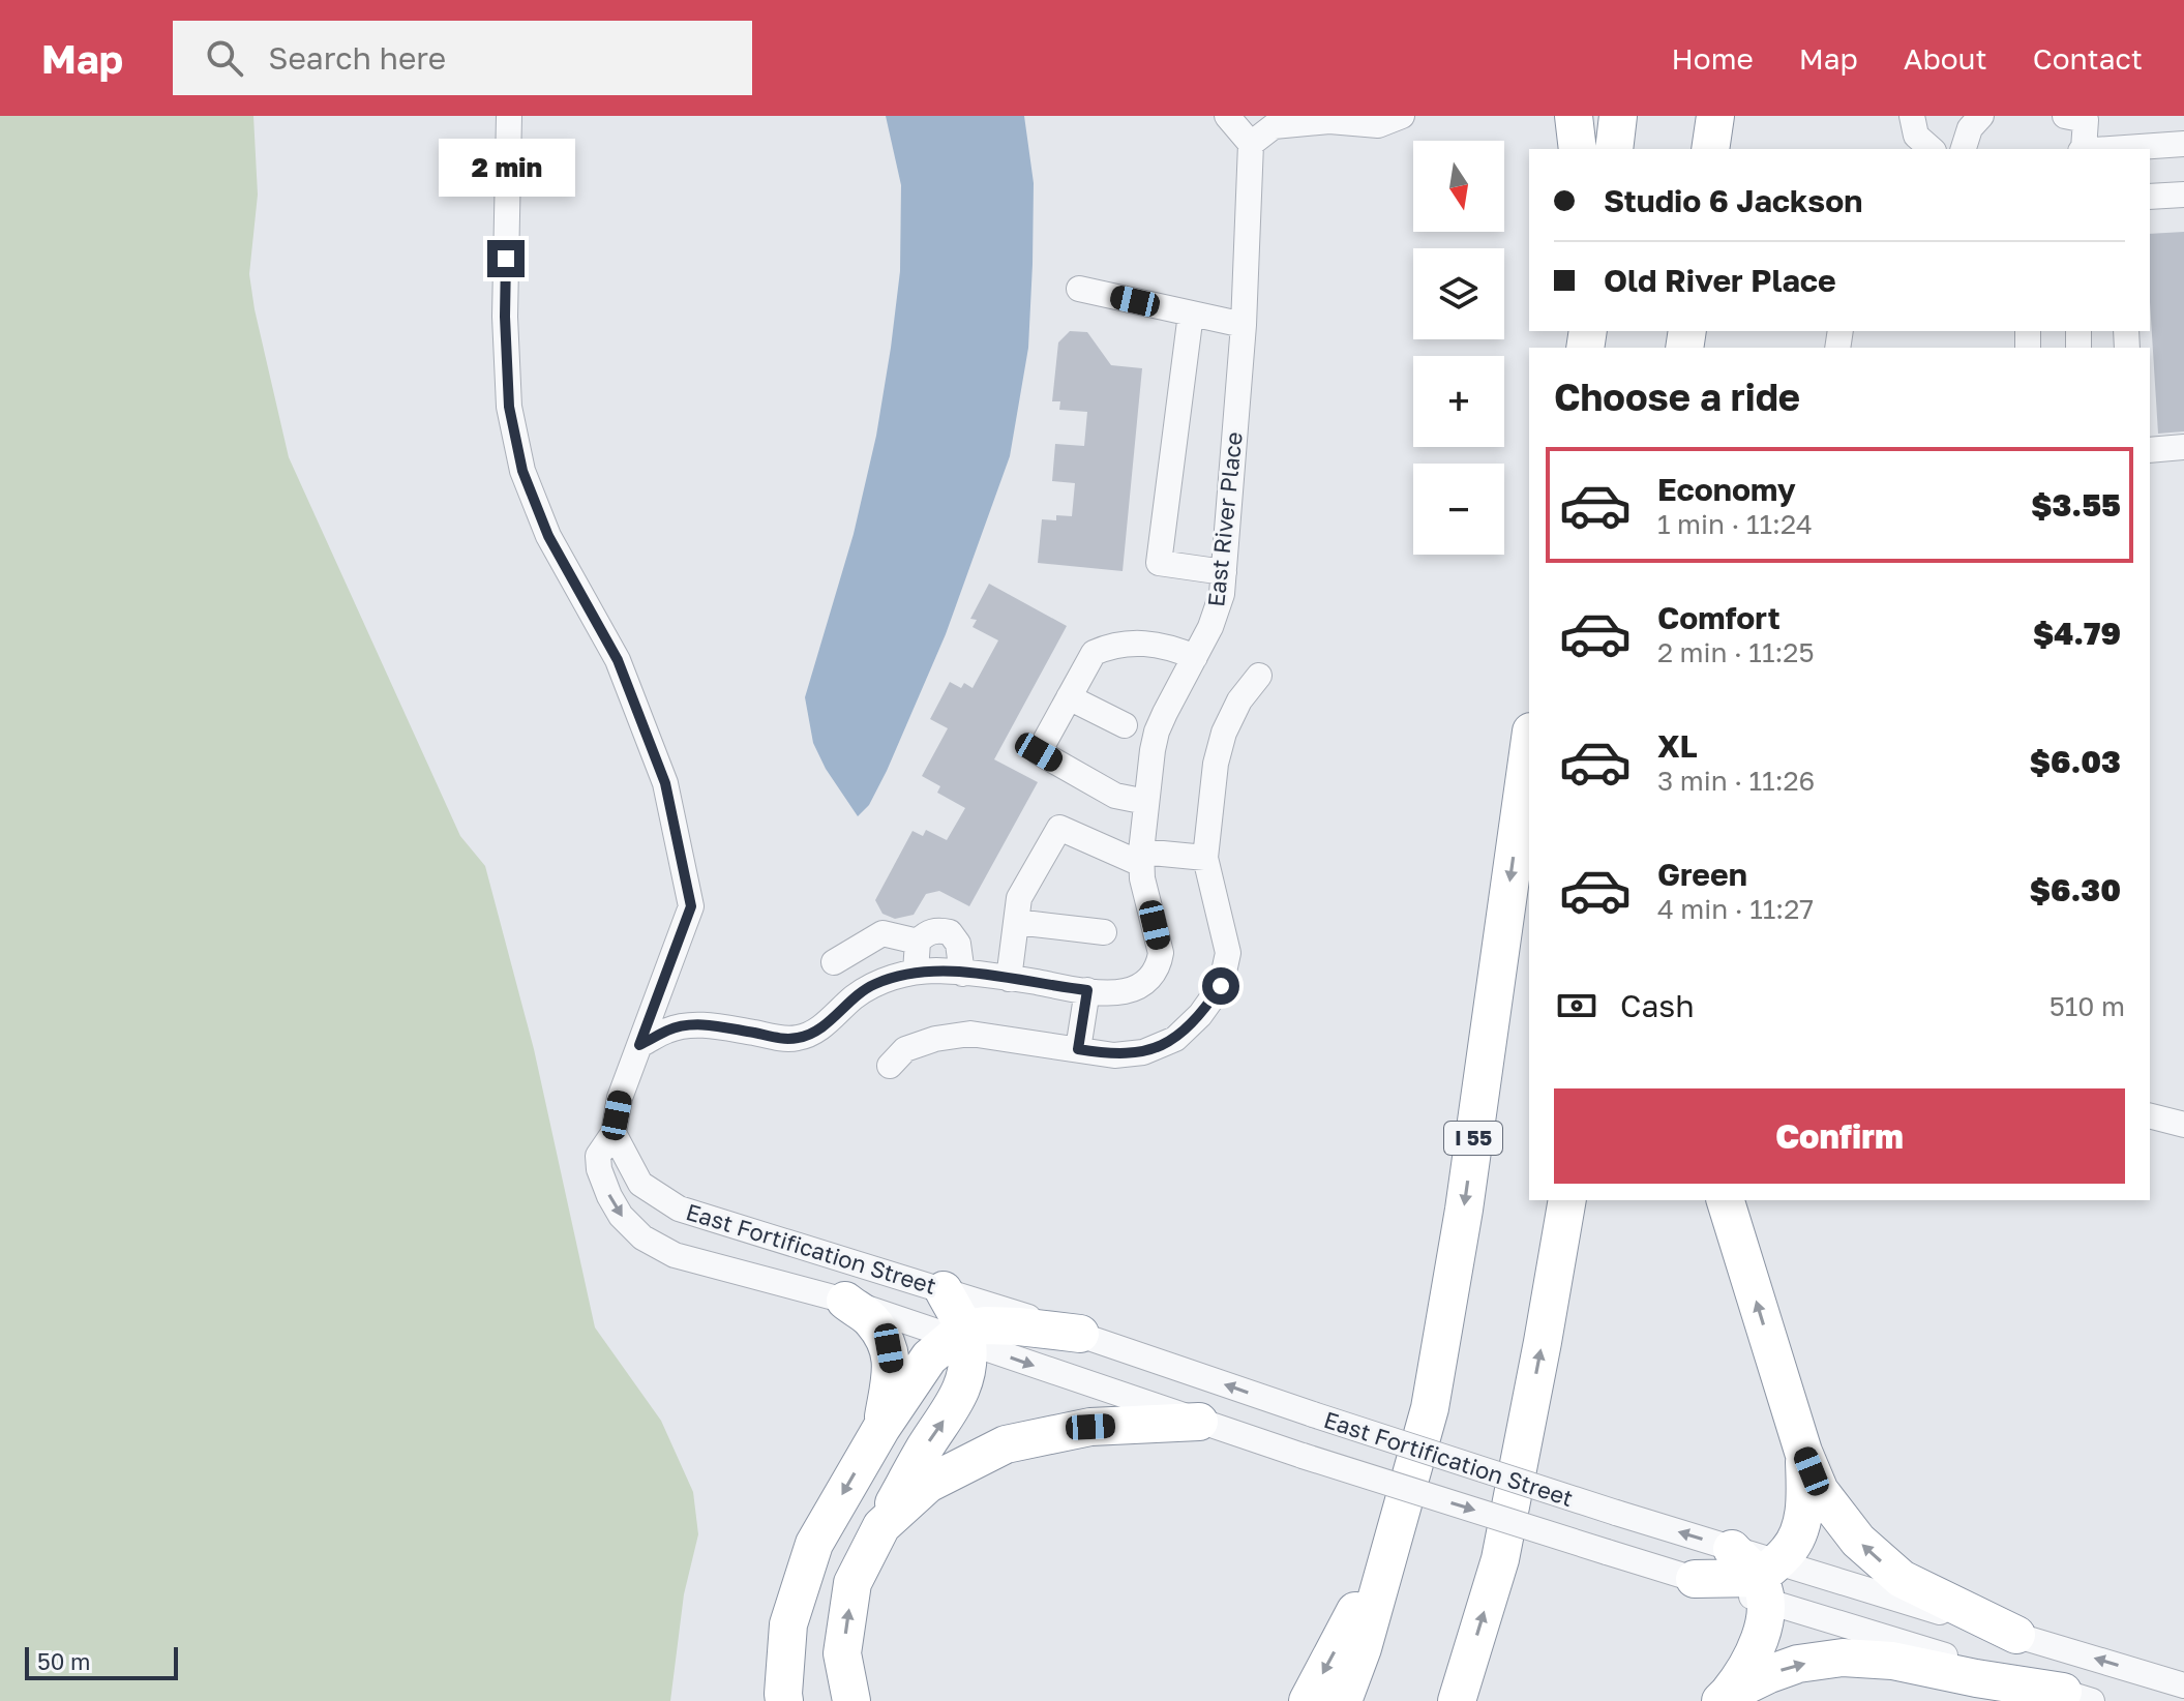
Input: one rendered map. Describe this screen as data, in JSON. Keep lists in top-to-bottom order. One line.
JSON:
{"streets":{"highway":["I 55"],"street":["East River Place","East Fortification Street"]},"scale_bar":"50 m","north":"bottom","page":{"header":"Map","search":"Search here","nav":["Home","Map","About","Contact"],"bubble":"2 min","map_buttons":["+","−"],"banner":["Studio 6 Jackson","Old River Place"],"heading":"Choose a ride","list":[{"name":"Economy","note":"1 min · 11:24","value":"$3.55"},{"name":"Comfort","note":"2 min · 11:25","value":"$4.79"},{"name":"XL","note":"3 min · 11:26","value":"$6.03"},{"name":"Green","note":"4 min · 11:27","value":"$6.30"}],"pay":["Cash","510 m"],"buttons":"Confirm","scale":"50 m"}}
